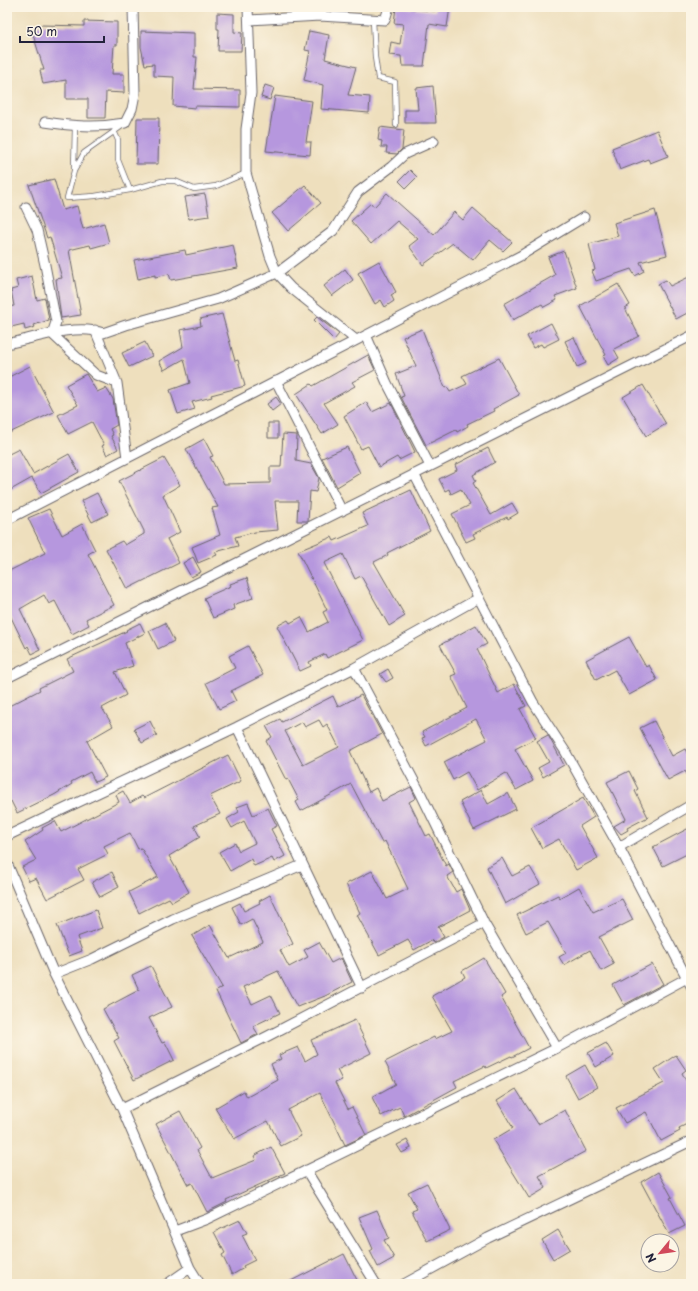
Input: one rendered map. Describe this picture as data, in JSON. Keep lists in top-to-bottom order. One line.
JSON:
{"scale_bar":"50 m","north":"bottom left"}
